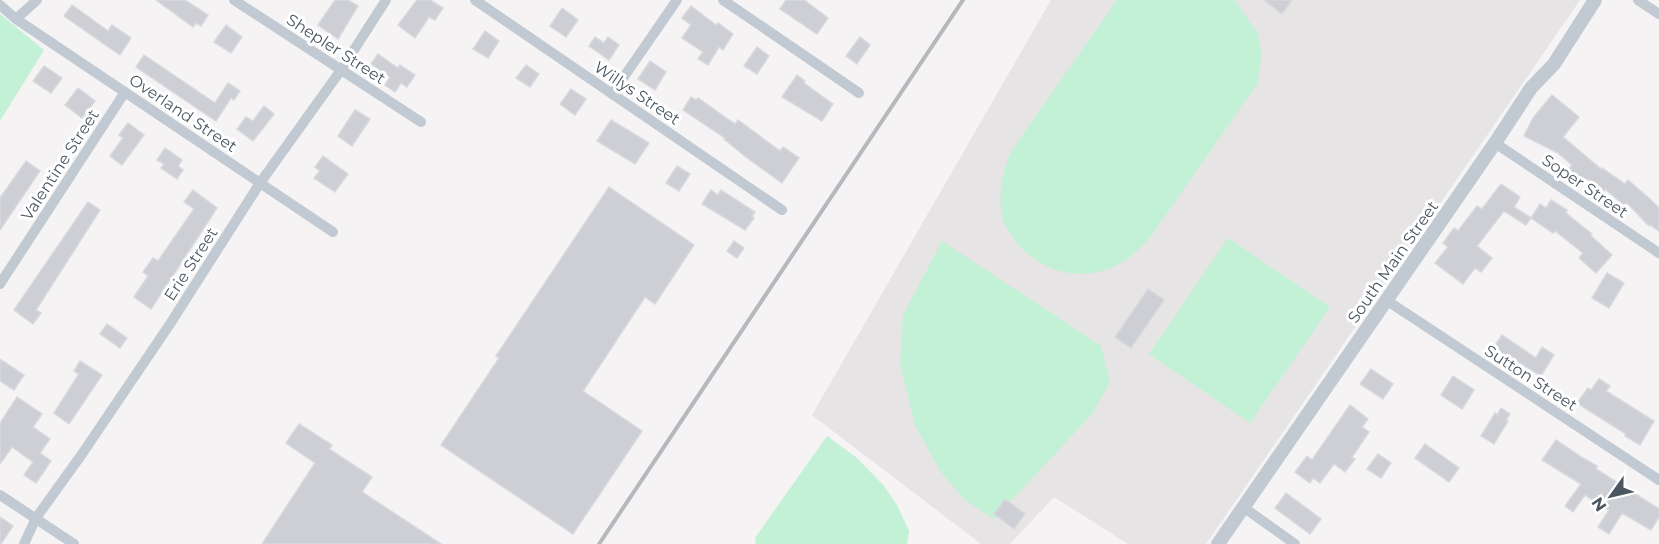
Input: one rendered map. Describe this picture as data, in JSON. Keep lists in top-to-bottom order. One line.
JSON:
{"streets":{"street":["Shepler Street","Willys Street","Overland Street","Valentine Street","Soper Street","South Main Street","Erie Street","Sutton Street"]},"crossings":[["Shepler Street","Erie Street"],["Overland Street","Valentine Street"],["Overland Street","Erie Street"],["Soper Street","South Main Street"],["South Main Street","Sutton Street"]],"north":"bottom left"}
